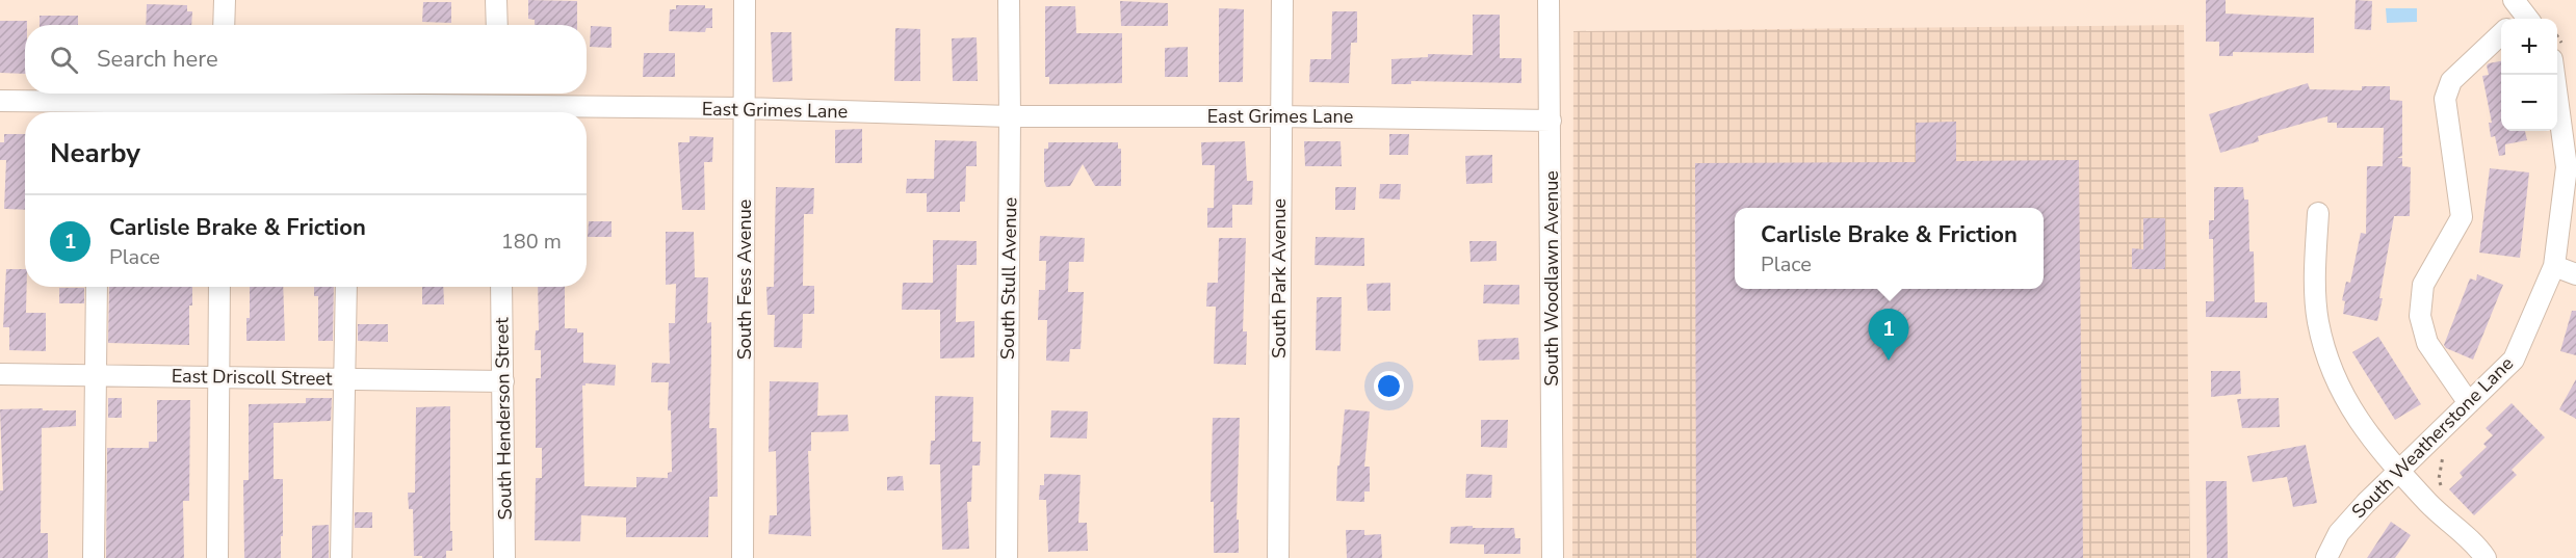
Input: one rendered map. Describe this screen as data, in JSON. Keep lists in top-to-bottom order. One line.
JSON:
{"streets":{"street":["East Grimes Lane","South Stull Avenue","South Park Avenue","South Woodlawn Avenue","South Fess Avenue","East Driscoll Street","South Henderson Street","South Weatherstone Lane"]},"crossings":[["East Grimes Lane","South Stull Avenue"],["East Grimes Lane","South Park Avenue"],["East Grimes Lane","South Woodlawn Avenue"],["East Grimes Lane","South Fess Avenue"],["East Driscoll Street","South Henderson Street"]],"page":{"map_buttons":["+","−"],"search":"Search here","heading":"Nearby","list":[{"mark":"1","name":"Carlisle Brake & Friction","note":"Place","value":"180 m"}],"popup":["Carlisle Brake & Friction","Place"],"pins":"1"}}
